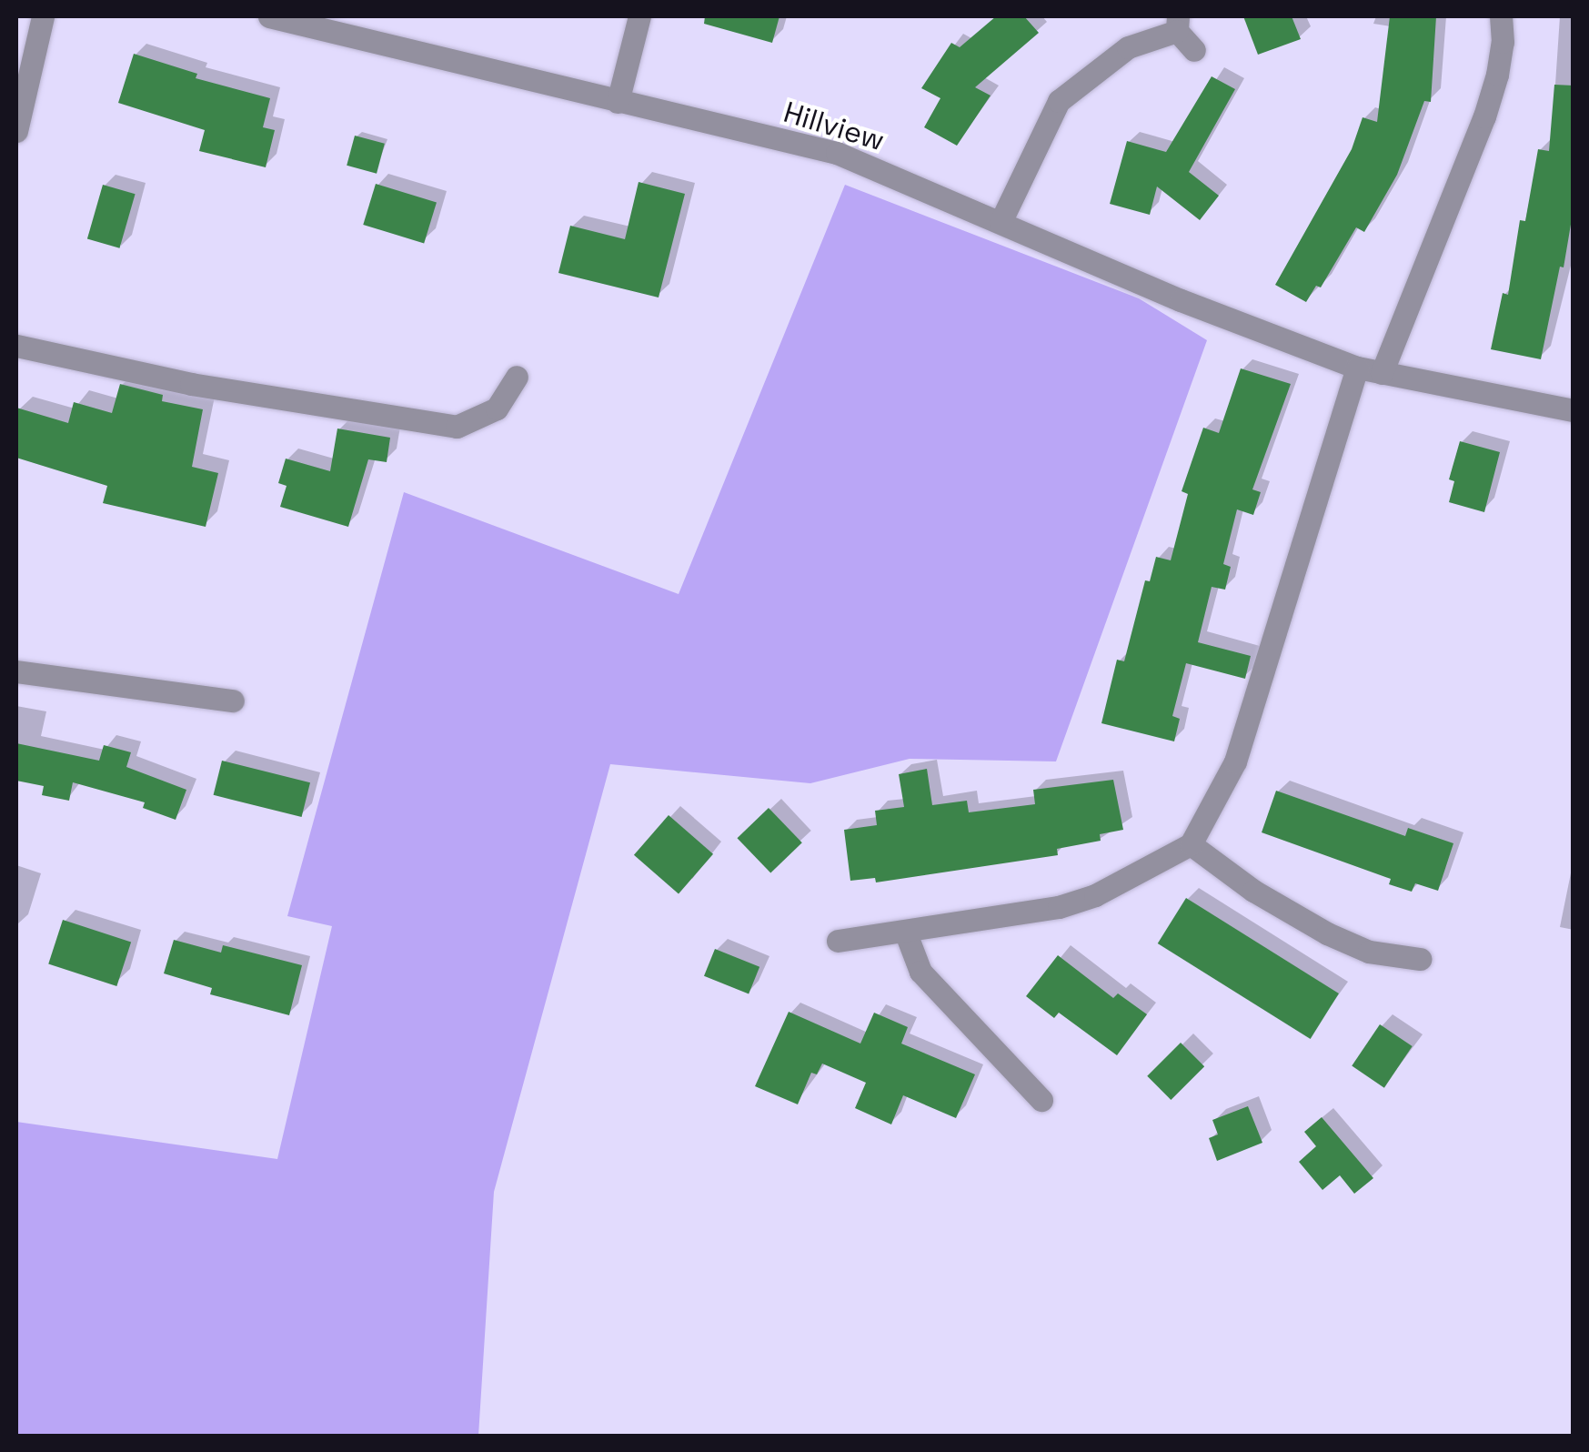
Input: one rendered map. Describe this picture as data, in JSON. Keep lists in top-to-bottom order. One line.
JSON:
{"streets":{"street":["Hillview"]}}
